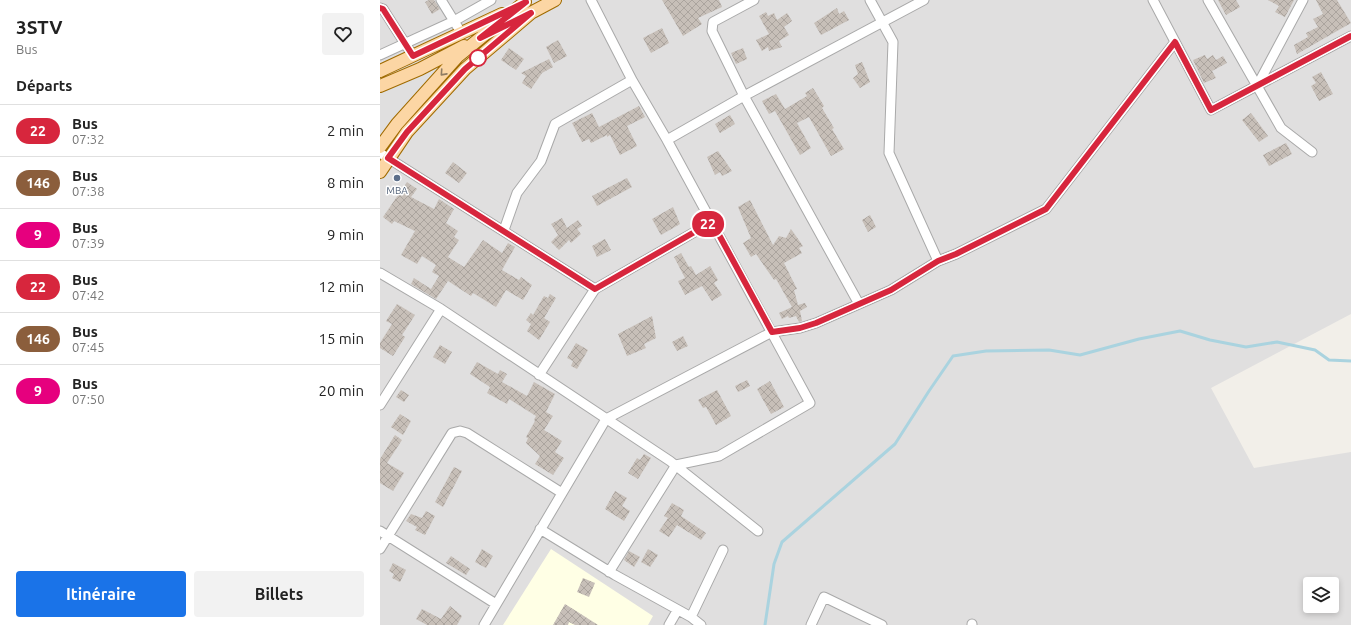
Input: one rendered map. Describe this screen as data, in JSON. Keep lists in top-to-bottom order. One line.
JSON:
{"places":["MBA"],"lines":["bus line 22"],"page":{"heading":[["3STV","Bus"],"Départs"],"on_map":"22","list":[{"mark":"22","name":"Bus","note":"07:32","value":"2 min"},{"mark":"146","name":"Bus","note":"07:38","value":"8 min"},{"mark":"9","name":"Bus","note":"07:39","value":"9 min"},{"mark":"22","name":"Bus","note":"07:42","value":"12 min"},{"mark":"146","name":"Bus","note":"07:45","value":"15 min"},{"mark":"9","name":"Bus","note":"07:50","value":"20 min"}],"buttons":["Itinéraire","Billets"]}}
